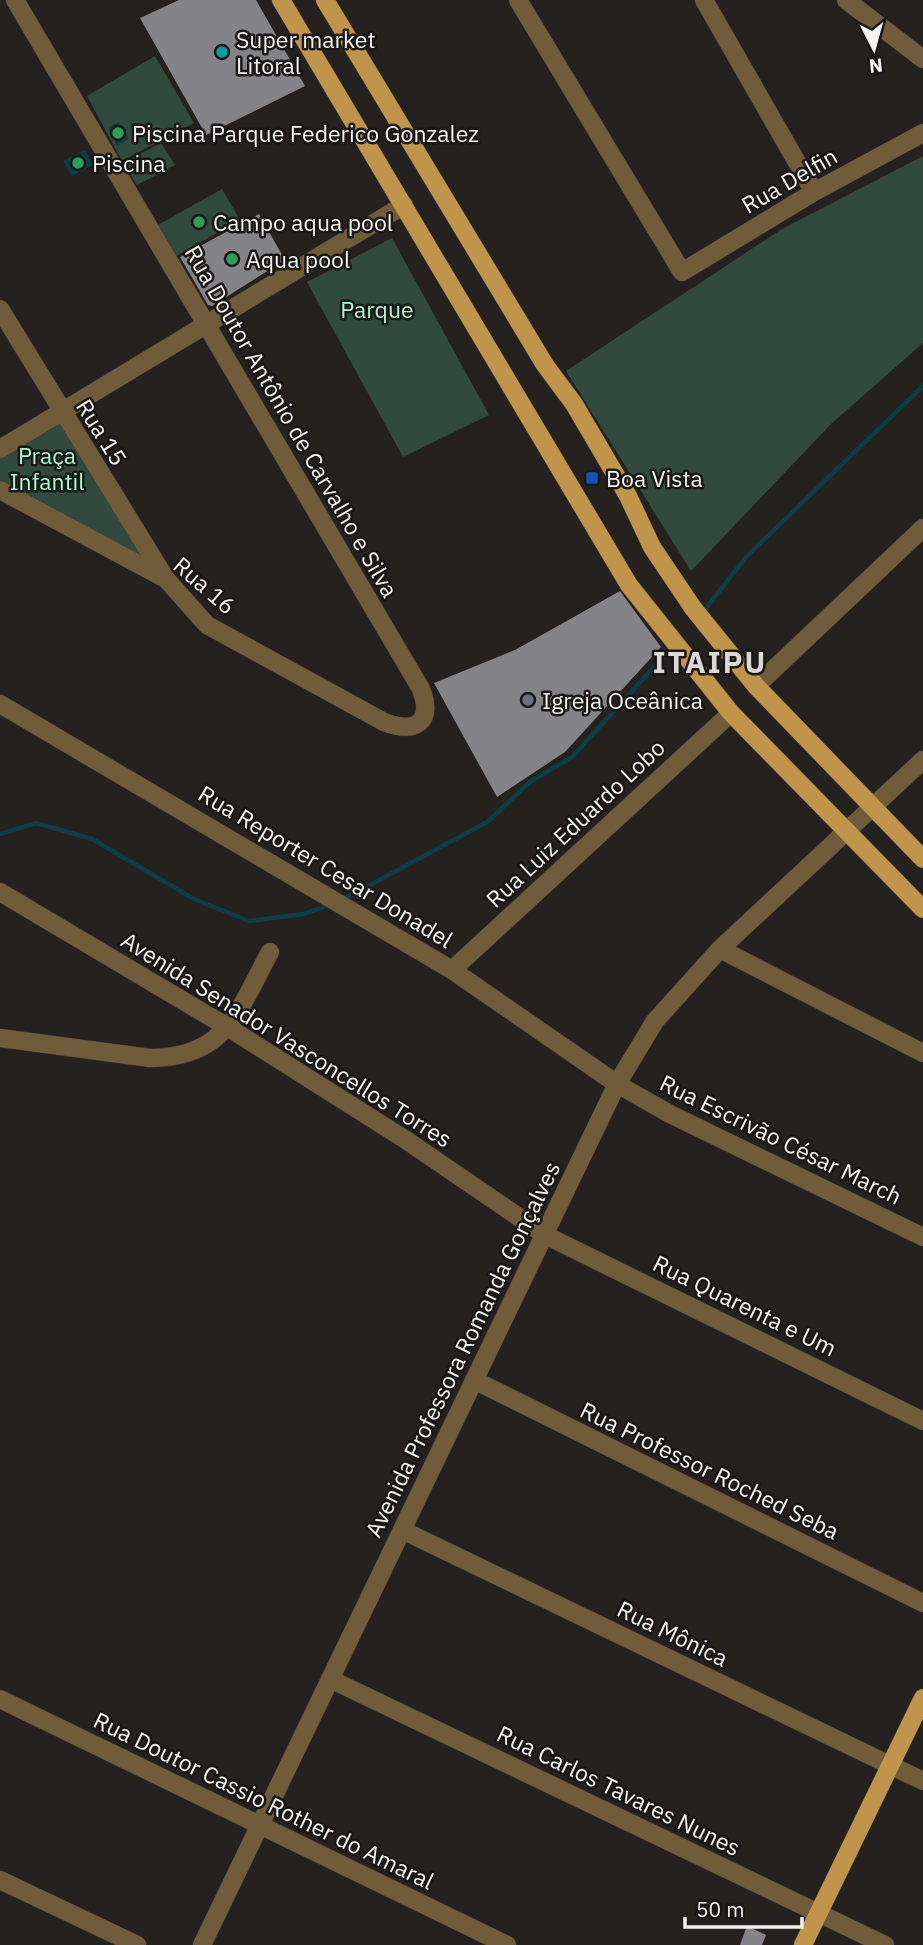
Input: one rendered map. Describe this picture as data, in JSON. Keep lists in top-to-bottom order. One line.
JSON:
{"streets":{"street":["Rua Delfin","Rua Doutor Antônio de Carvalho e Silva","Rua 15","Rua 16","Rua Luiz Eduardo Lobo","Rua Reporter Cesar Donadel","Avenida Senador Vasconcellos Torres","Rua Escrivão César March","Rua Quarenta e Um","Avenida Professora Romanda Gonçalves","Rua Professor Roched Seba","Rua Mônica","Rua Carlos Tavares Nunes","Rua Doutor Cassio Rother do Amaral"]},"crossings":[["Rua Doutor Antônio de Carvalho e Silva","Rua 16"],["Rua 15","Rua 16"],["Rua Luiz Eduardo Lobo","Rua Reporter Cesar Donadel"],["Rua Reporter Cesar Donadel","Rua Escrivão César March"],["Rua Reporter Cesar Donadel","Avenida Professora Romanda Gonçalves"],["Avenida Senador Vasconcellos Torres","Rua Quarenta e Um"],["Avenida Senador Vasconcellos Torres","Avenida Professora Romanda Gonçalves"],["Rua Escrivão César March","Avenida Professora Romanda Gonçalves"],["Rua Quarenta e Um","Avenida Professora Romanda Gonçalves"],["Avenida Professora Romanda Gonçalves","Rua Professor Roched Seba"],["Avenida Professora Romanda Gonçalves","Rua Mônica"],["Avenida Professora Romanda Gonçalves","Rua Carlos Tavares Nunes"],["Avenida Professora Romanda Gonçalves","Rua Doutor Cassio Rother do Amaral"]],"districts":["ITAIPU"],"parks":["Parque","Praça Infantil"],"places":{"other":["Super market Litoral","Piscina Parque Federico Gonzalez","Piscina","Campo aqua pool","Aqua pool","Igreja Oceânica"],"transit":["Boa Vista"]},"scale_bar":"50 m","north":"bottom"}
